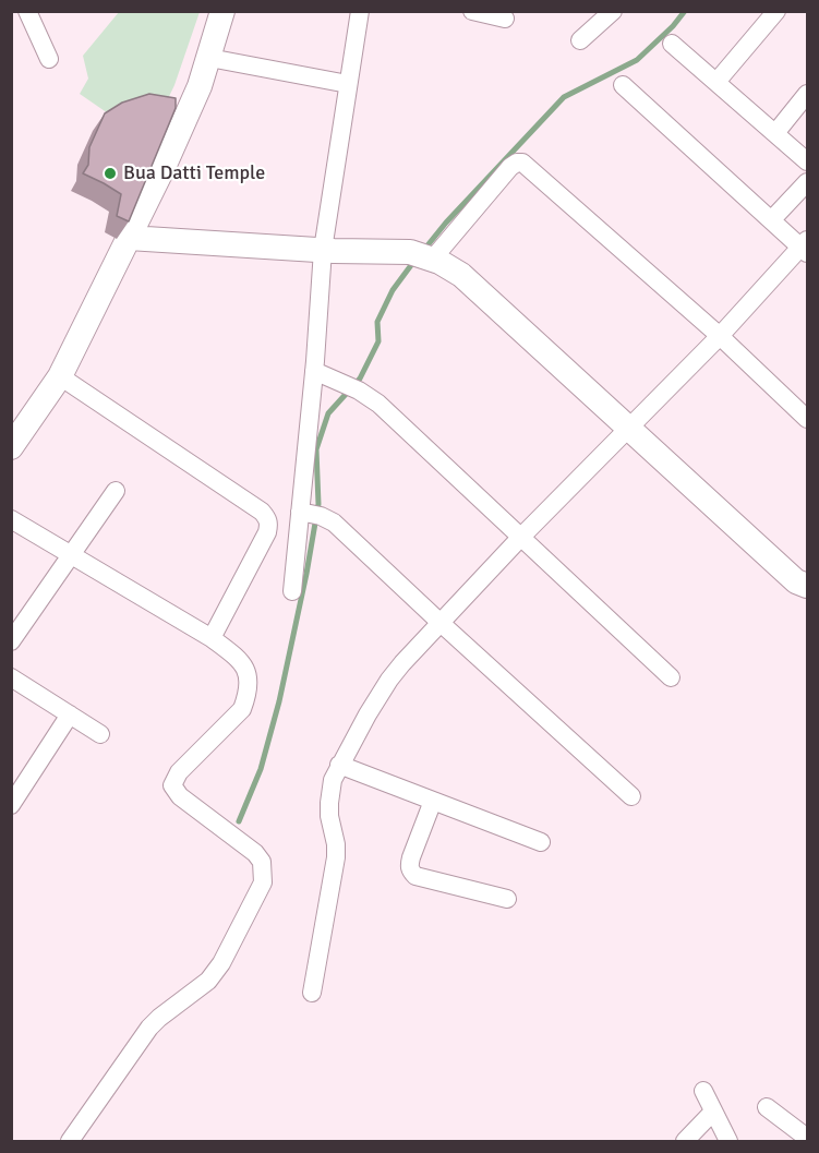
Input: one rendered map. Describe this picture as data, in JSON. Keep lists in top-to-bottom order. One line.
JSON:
{"places":["Bua Datti Temple"]}
